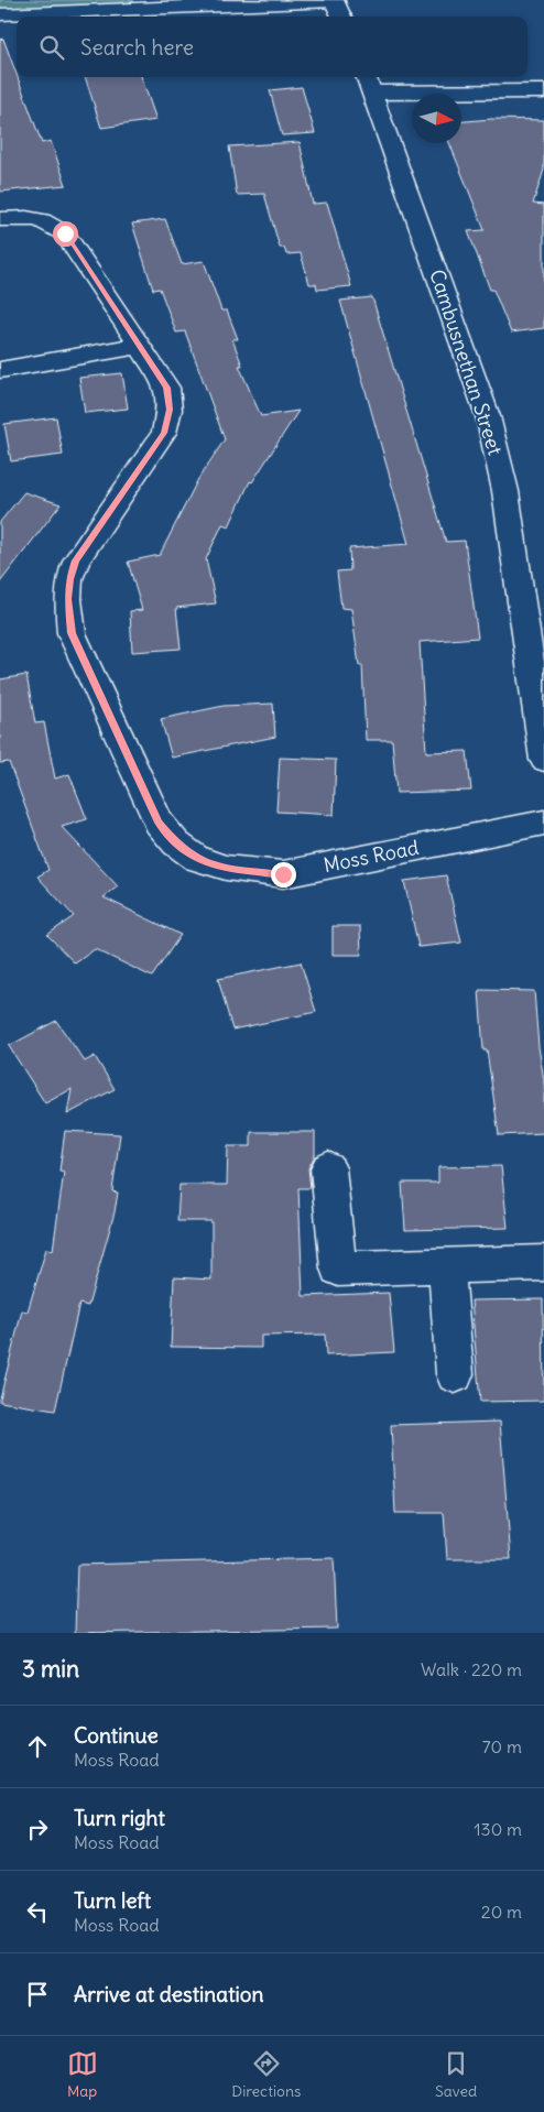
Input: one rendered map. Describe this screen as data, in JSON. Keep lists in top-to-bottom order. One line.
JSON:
{"streets":{"street":["Cambusnethan Street","Moss Road"]},"north":"right","page":{"search":"Search here","heading":["3 min","Walk · 220 m"],"list":[["Continue","Moss Road","70 m"],["Turn right","Moss Road","130 m"],["Turn left","Moss Road","20 m"],"Arrive at destination"],"nav":["Map","Directions","Saved"]}}
